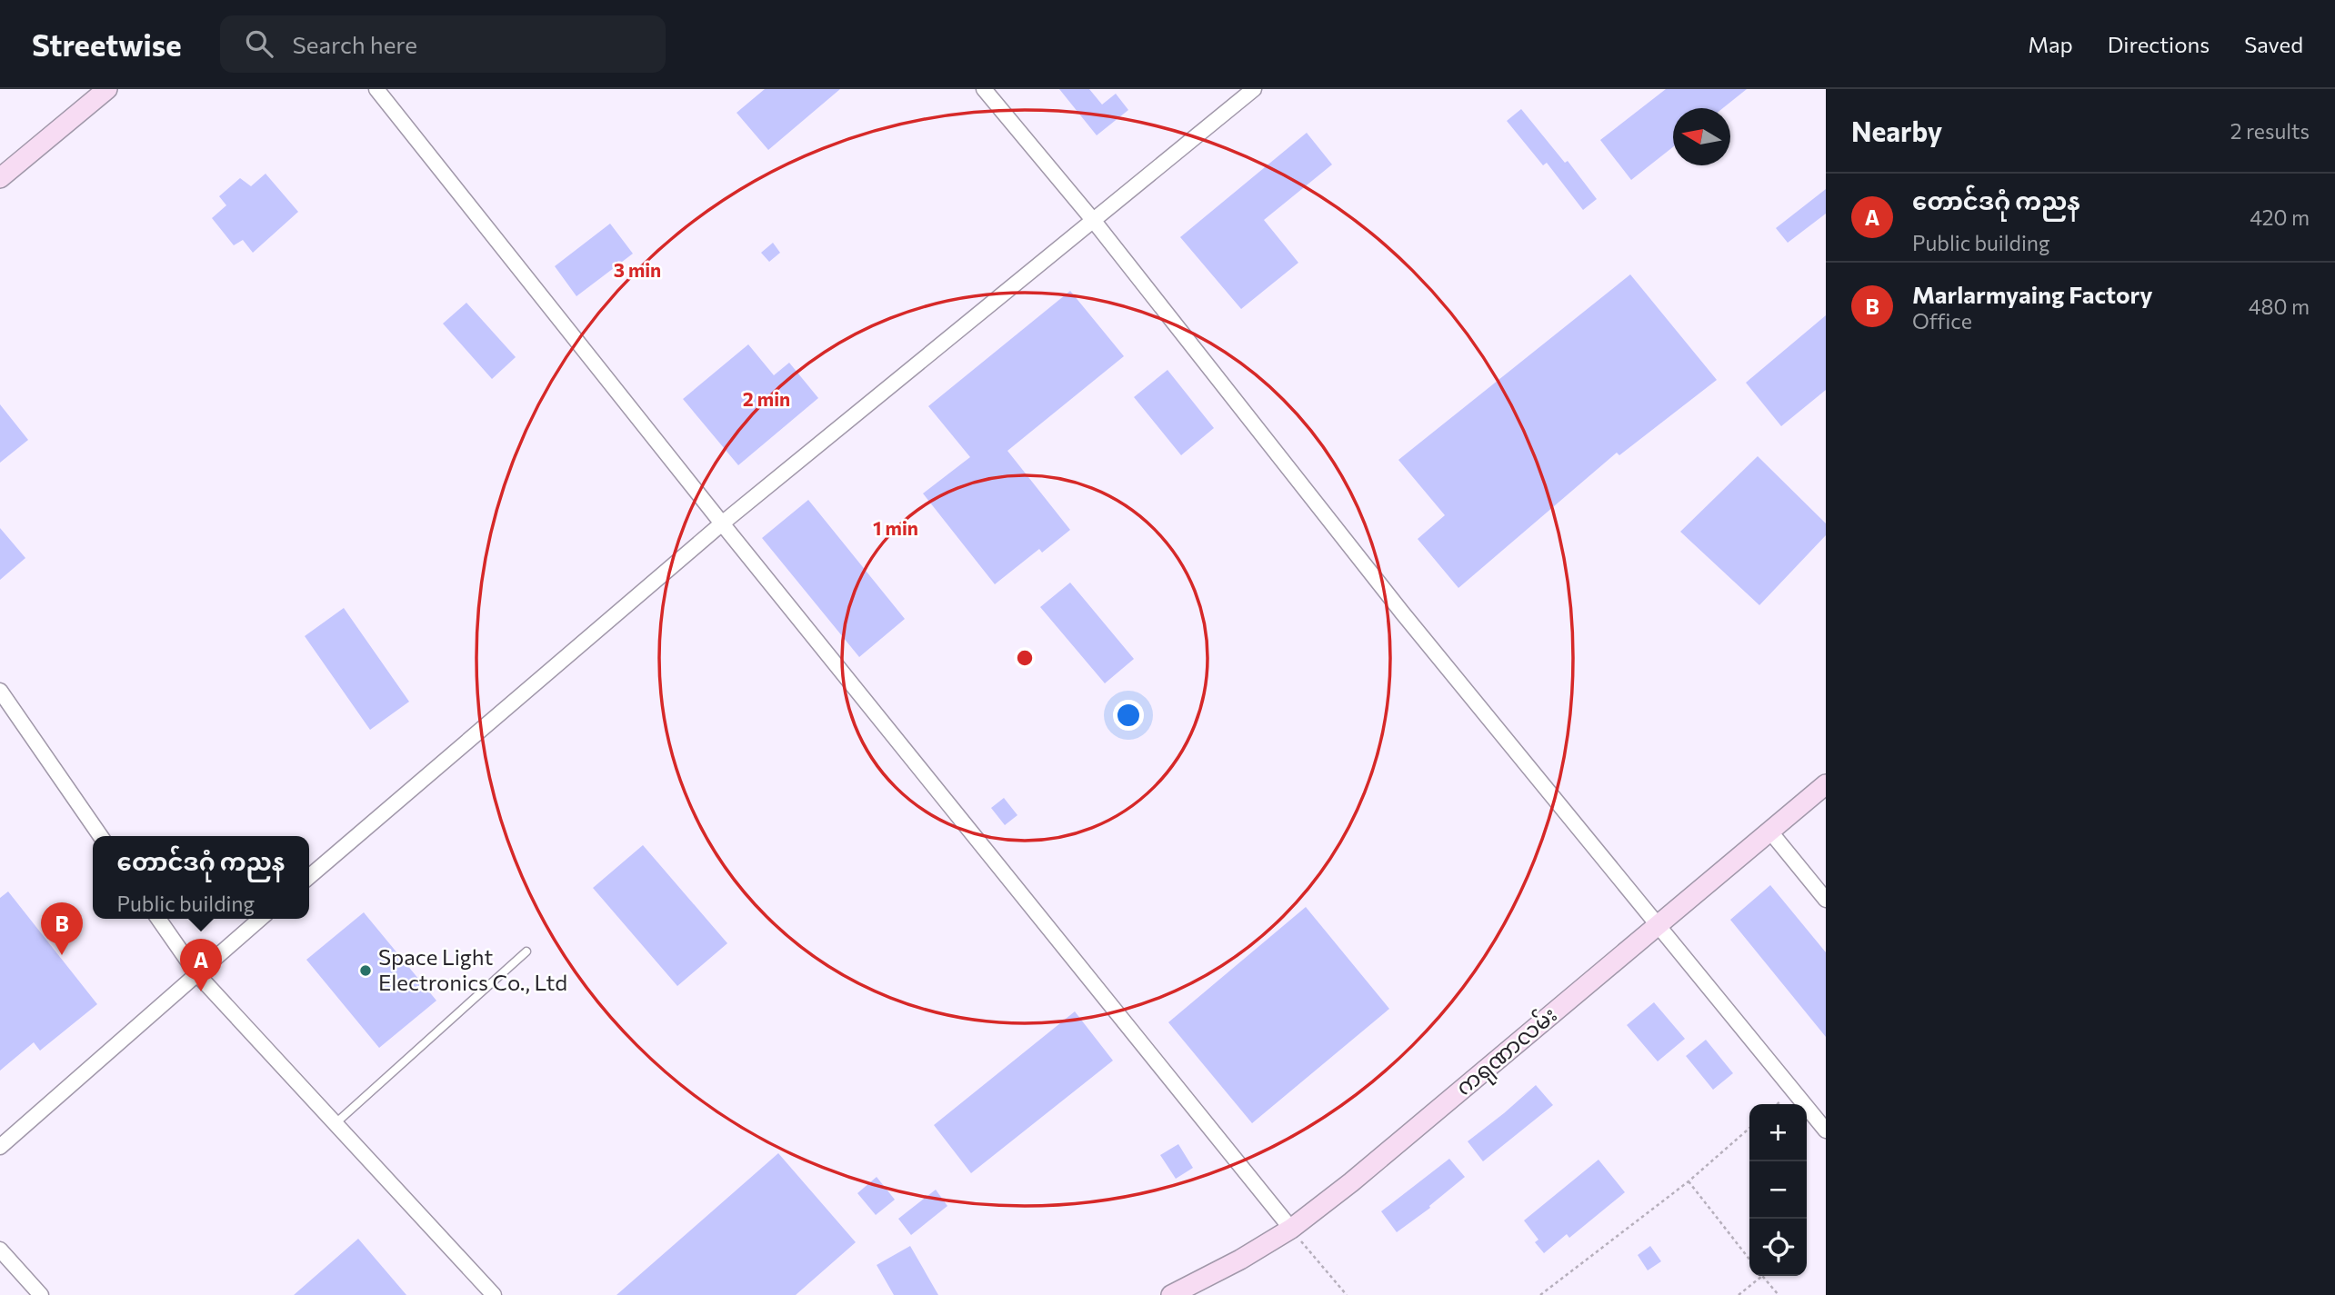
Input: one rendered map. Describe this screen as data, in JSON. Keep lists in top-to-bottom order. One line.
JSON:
{"streets":{"street":["ကရုဏာလမ်း"]},"places":["Space Light Electronics Co., Ltd"],"north":"left","page":{"header":"Streetwise","search":"Search here","nav":["Map","Directions","Saved"],"heading":["Nearby","2 results"],"list":[{"mark":"A","name":"တောင်ဒဂုံ ကညန","note":"Public building","value":"420 m"},{"mark":"B","name":"Marlarmyaing Factory","note":"Office","value":"480 m"}],"popup":["တောင်ဒဂုံ ကညန","Public building"],"pins":["B","A"],"map_buttons":["+","−"]},"rings":["3 min","2 min","1 min"]}
